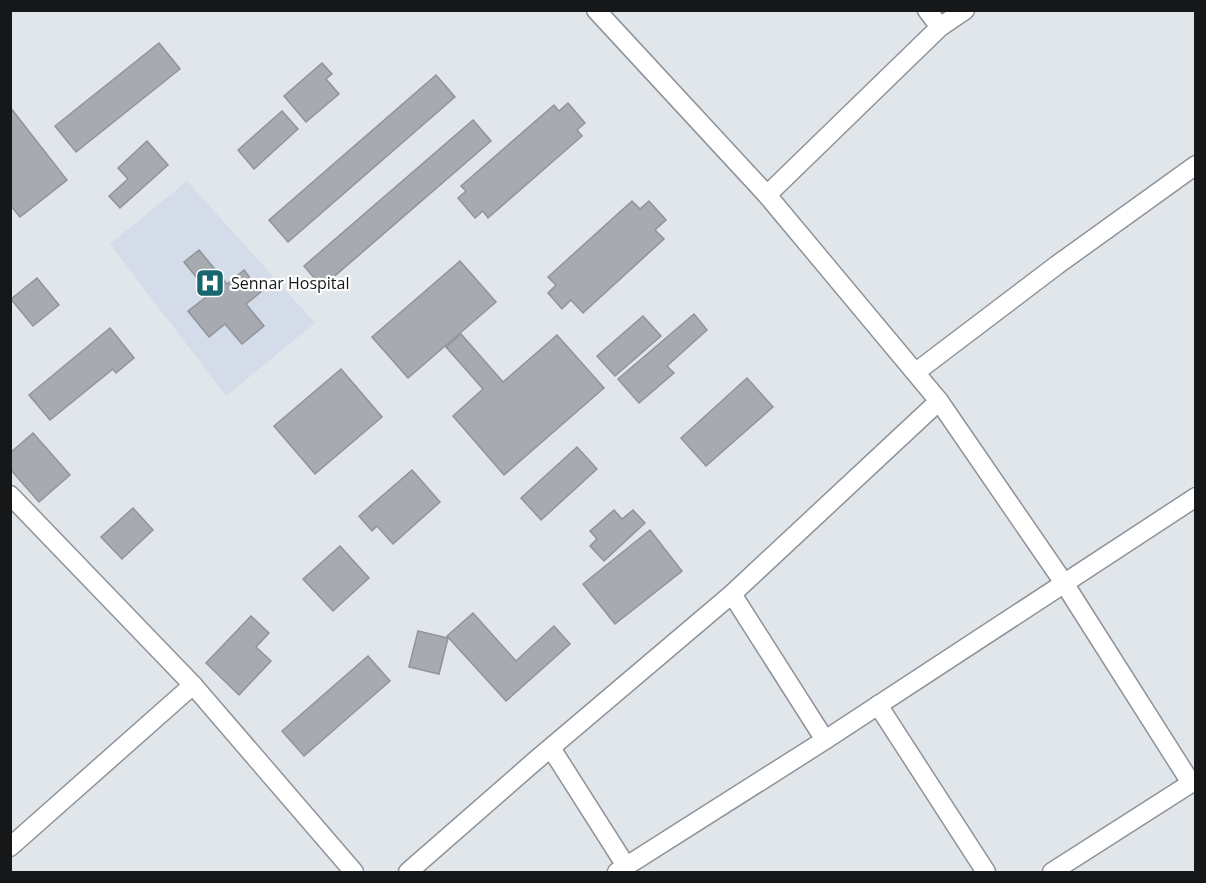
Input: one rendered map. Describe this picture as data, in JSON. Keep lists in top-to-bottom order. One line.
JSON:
{"places":{"hospital":["Sennar Hospital"]}}
